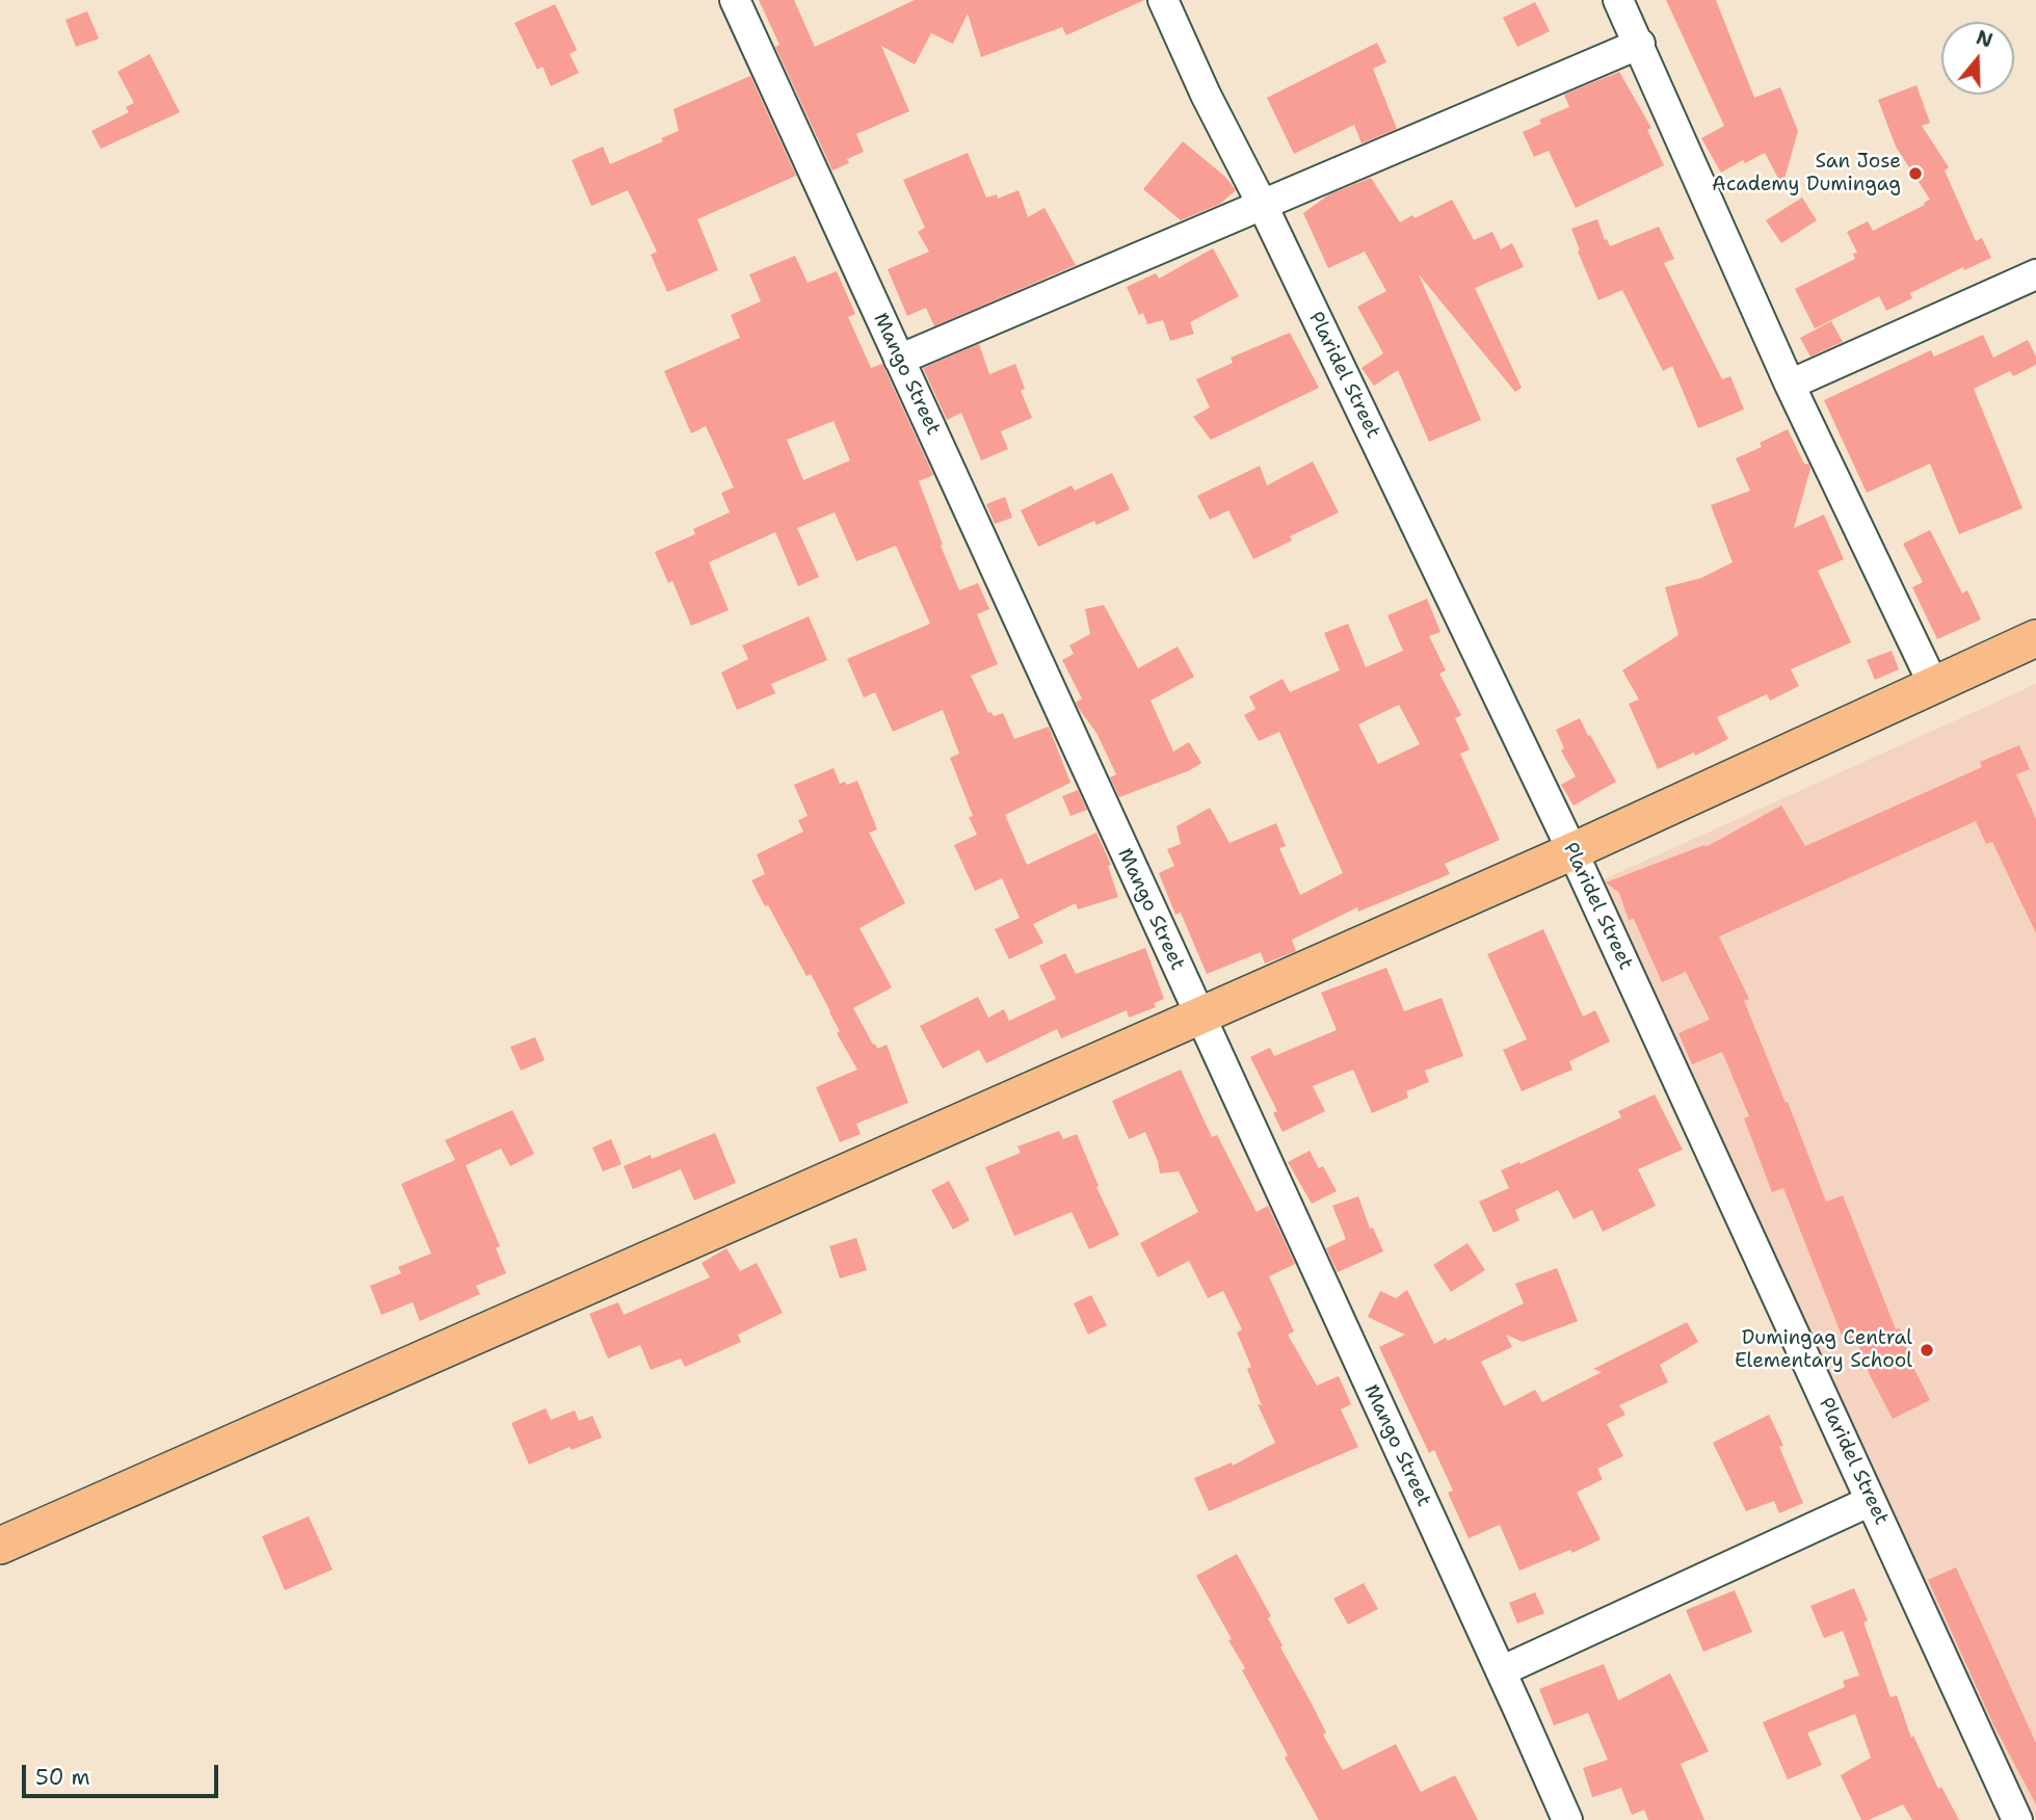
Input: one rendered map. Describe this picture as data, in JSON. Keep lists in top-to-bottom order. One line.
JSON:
{"streets":{"street":["Mango Street","Plaridel Street"]},"places":["San Jose Academy Dumingag","Dumingag Central Elementary School"],"scale_bar":"50 m","north":"top"}
